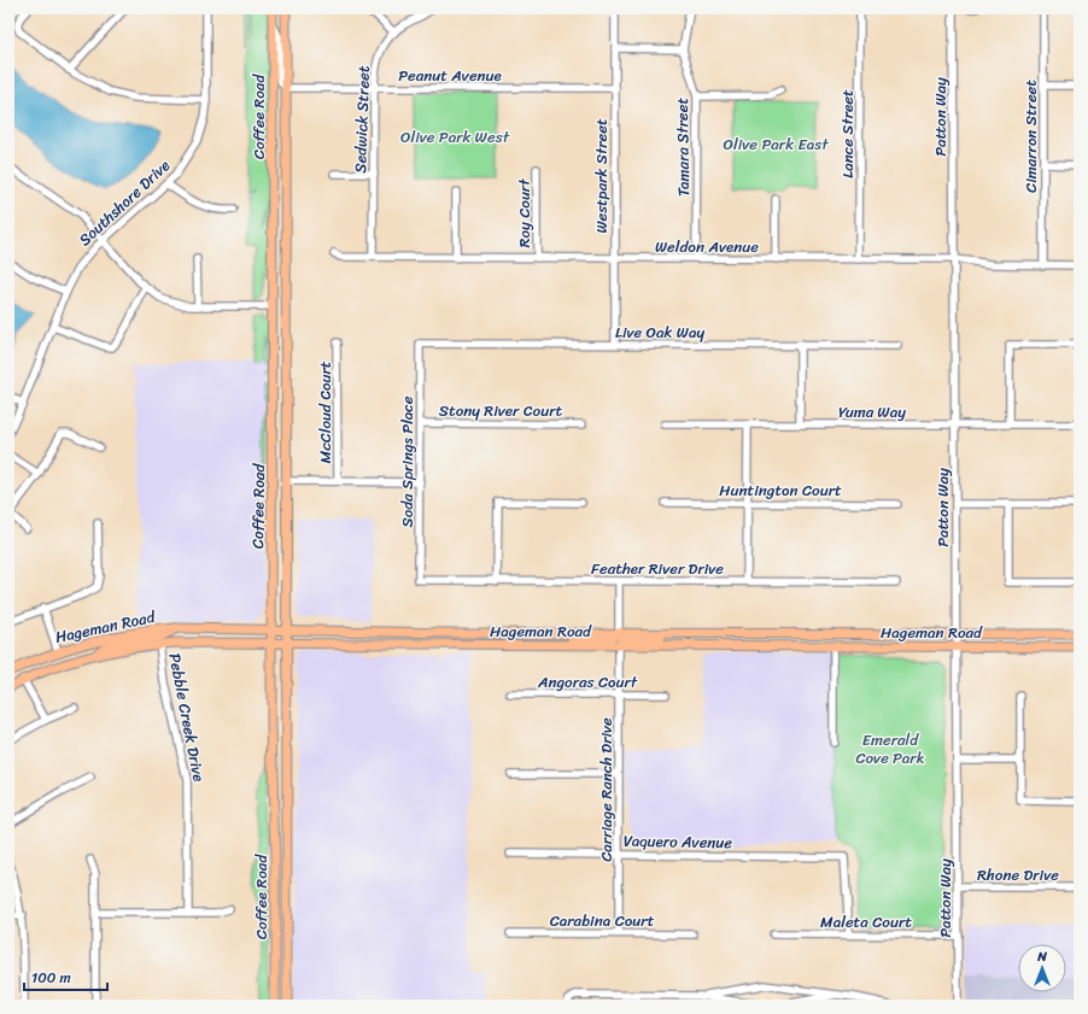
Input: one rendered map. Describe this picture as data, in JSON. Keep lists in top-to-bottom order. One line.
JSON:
{"streets":{"main road":["Coffee Road","Hageman Road"],"street":["Peanut Avenue","Patton Way","Sedwick Street","Lance Street","Cimarron Street","Tamara Street","Westpark Street","Southshore Drive","Roy Court","Weldon Avenue","Live Oak Way","Stony River Court","Yuma Way","McCloud Court","Soda Springs Place","Huntington Court","Feather River Drive","Angoras Court","Pebble Creek Drive","Carriage Ranch Drive","Vaquero Avenue","Rhone Drive","Carabina Court","Maleta Court"]},"crossings":[["Peanut Avenue","Coffee Road"],["Peanut Avenue","Sedwick Street"],["Peanut Avenue","Westpark Street"],["Coffee Road","Hageman Road"],["Patton Way","Weldon Avenue"],["Patton Way","Yuma Way"],["Patton Way","Hageman Road"],["Patton Way","Rhone Drive"],["Patton Way","Maleta Court"],["Sedwick Street","Weldon Avenue"],["Lance Street","Weldon Avenue"],["Cimarron Street","Weldon Avenue"],["Tamara Street","Weldon Avenue"],["Westpark Street","Weldon Avenue"],["Westpark Street","Live Oak Way"],["Roy Court","Weldon Avenue"],["Live Oak Way","Soda Springs Place"],["Stony River Court","Soda Springs Place"],["Soda Springs Place","Feather River Drive"],["Hageman Road","Pebble Creek Drive"],["Hageman Road","Carriage Ranch Drive"],["Angoras Court","Carriage Ranch Drive"],["Carriage Ranch Drive","Vaquero Avenue"],["Carriage Ranch Drive","Carabina Court"],["Vaquero Avenue","Maleta Court"]],"parks":["Olive Park West","Olive Park East","Emerald Cove Park"],"scale_bar":"100 m","north":"top"}
